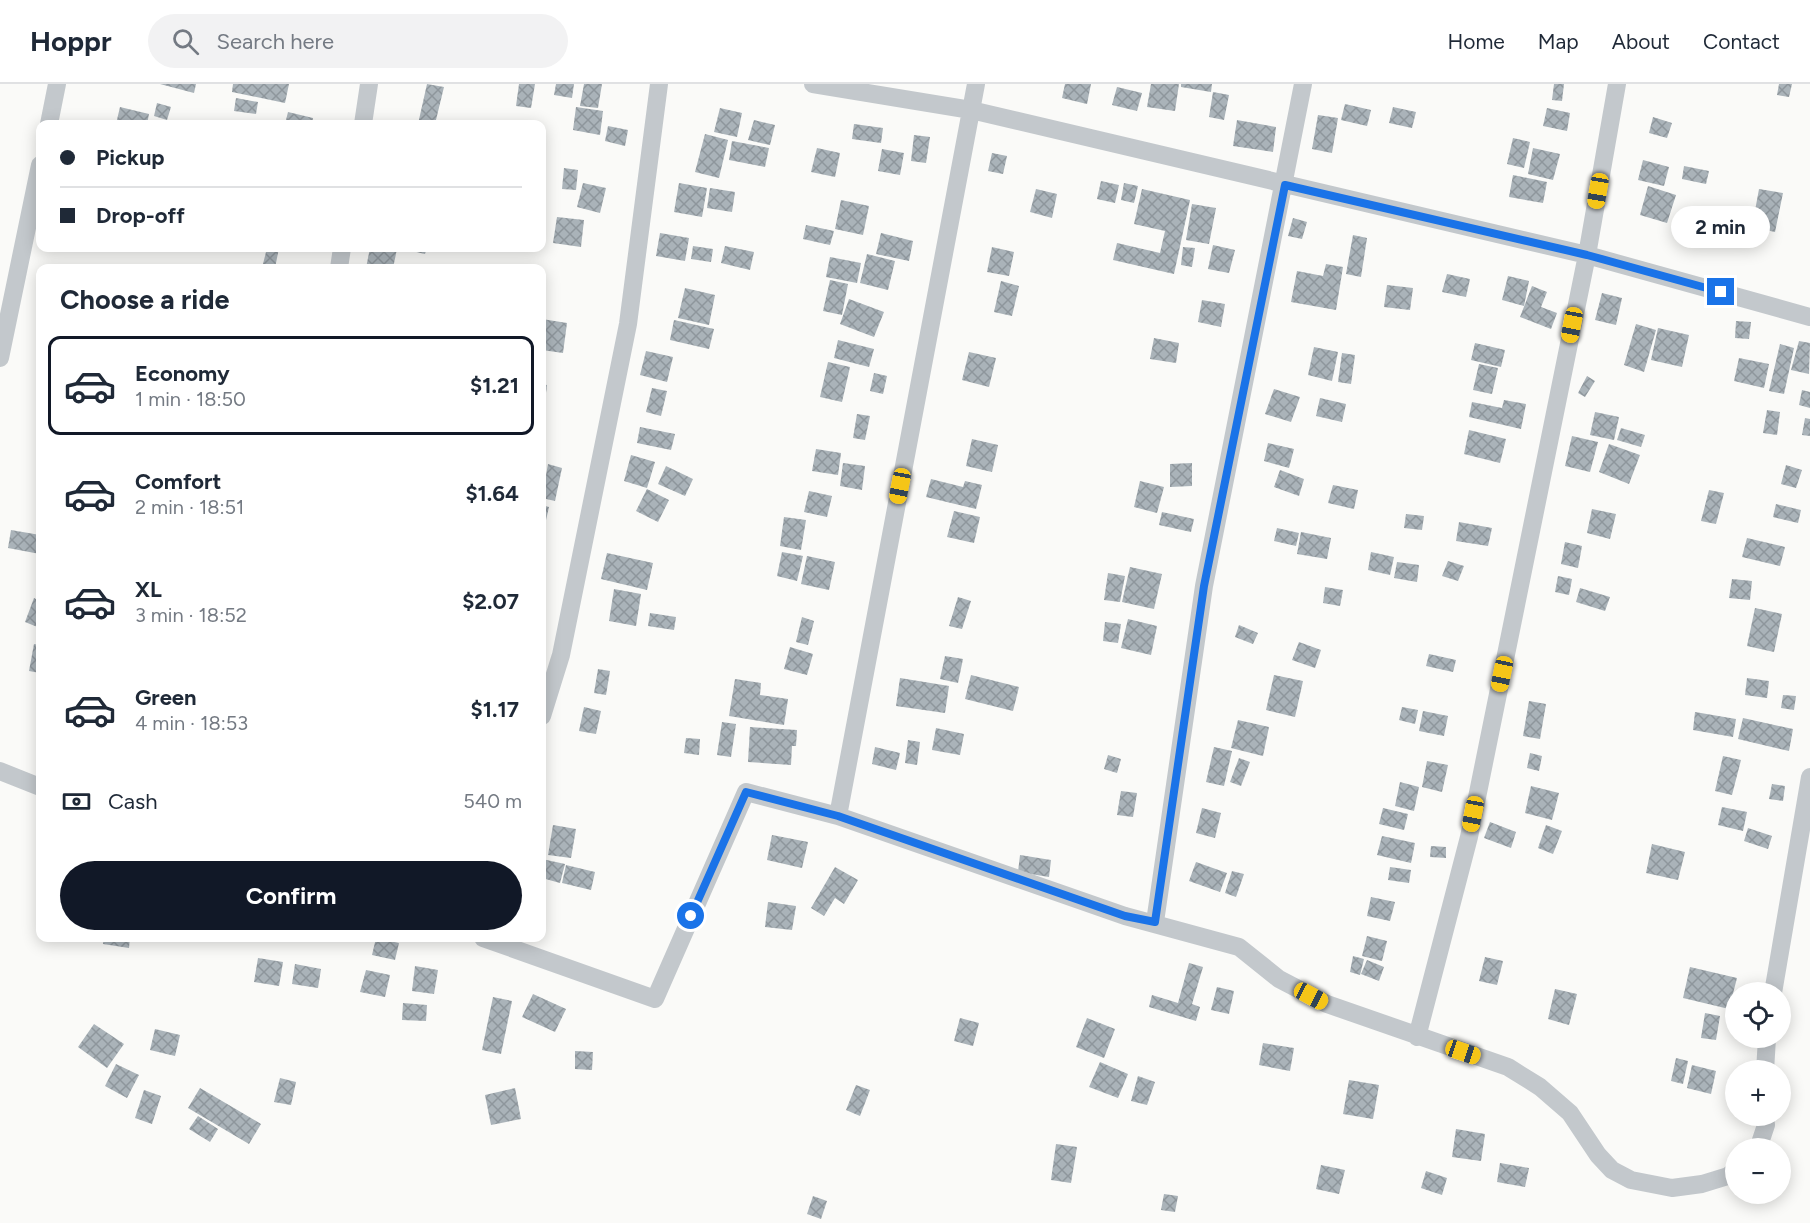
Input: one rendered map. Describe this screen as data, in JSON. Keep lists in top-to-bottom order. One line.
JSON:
{"page":{"header":"Hoppr","search":"Search here","nav":["Home","Map","About","Contact"],"banner":["Pickup","Drop-off"],"bubble":"2 min","heading":"Choose a ride","list":[{"name":"Economy","note":"1 min · 18:50","value":"$1.21"},{"name":"Comfort","note":"2 min · 18:51","value":"$1.64"},{"name":"XL","note":"3 min · 18:52","value":"$2.07"},{"name":"Green","note":"4 min · 18:53","value":"$1.17"}],"pay":["Cash","540 m"],"buttons":"Confirm","map_buttons":["+","−"]}}
